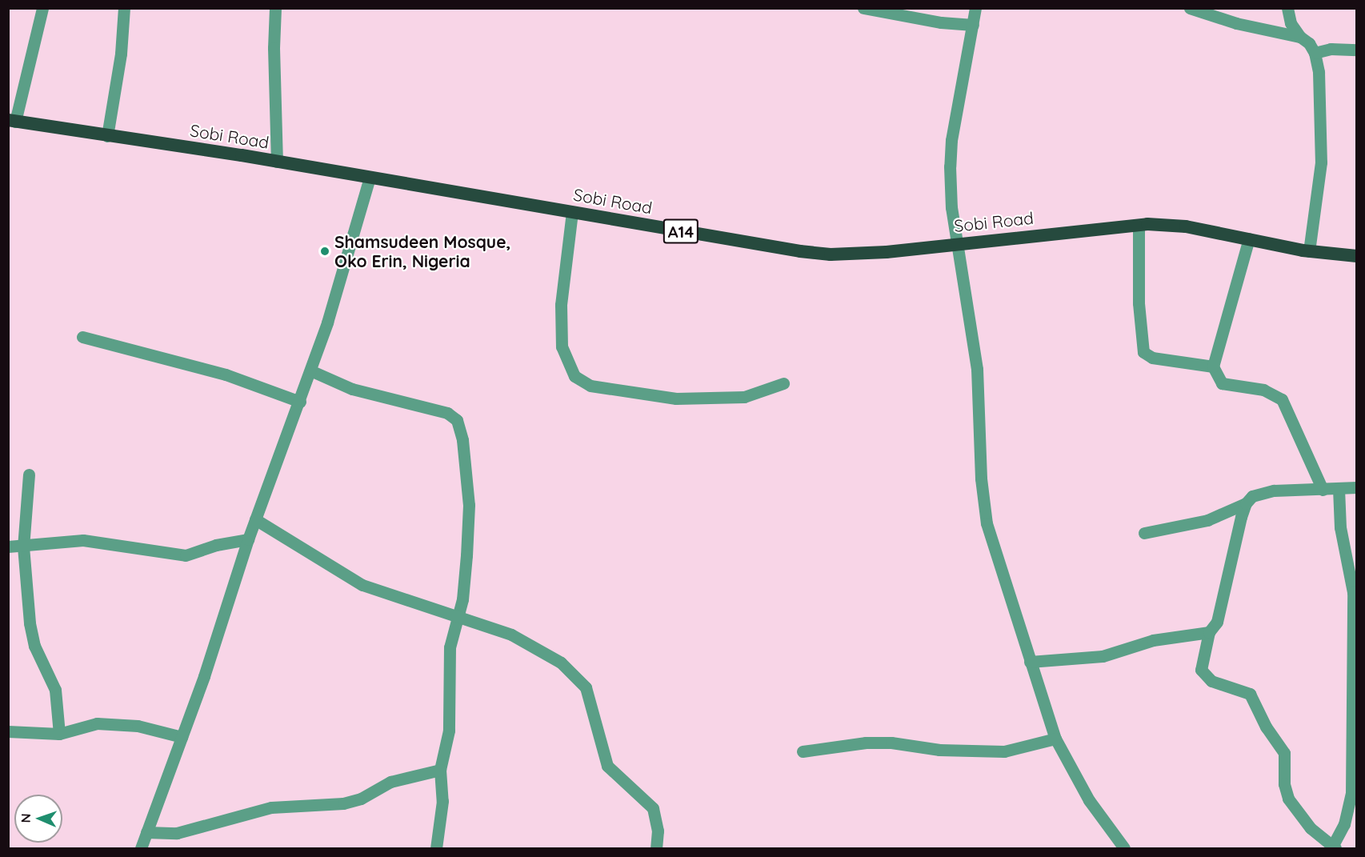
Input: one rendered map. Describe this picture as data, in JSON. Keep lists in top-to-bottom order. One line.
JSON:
{"streets":{"highway":["Sobi Road","A14"]},"places":["Shamsudeen Mosque, Oko Erin, Nigeria"],"north":"left"}
